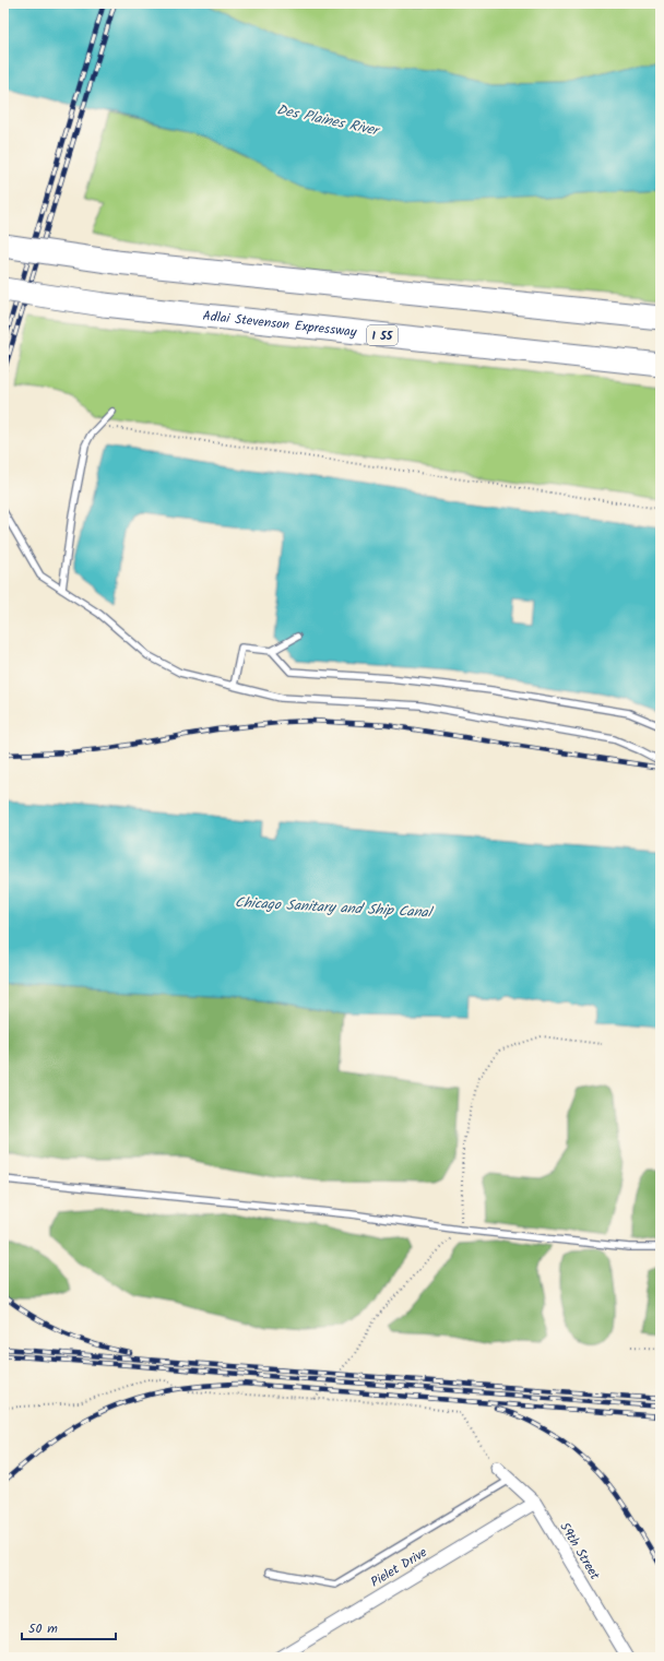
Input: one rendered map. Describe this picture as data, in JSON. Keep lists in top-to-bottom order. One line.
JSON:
{"streets":{"highway":["Adlai Stevenson Expressway","I 55"],"street":["59th Street","Pielet Drive"]},"crossings":[["59th Street","Pielet Drive"]],"water":["Des Plaines River","Chicago Sanitary and Ship Canal"],"scale_bar":"50 m"}
